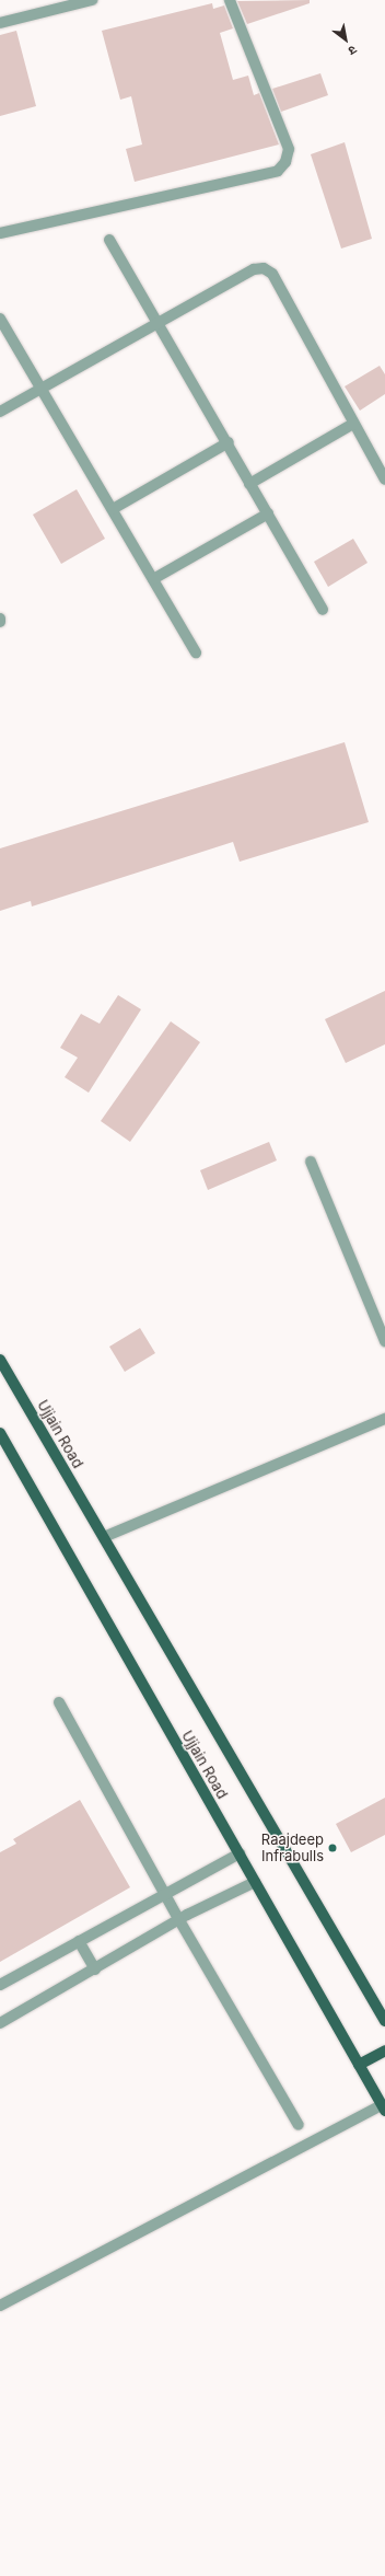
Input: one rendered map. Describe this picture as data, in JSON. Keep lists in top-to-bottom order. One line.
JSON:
{"streets":{"main road":["Ujjain Road"]},"places":["Raajdeep Infrabulls"],"north":"bottom right"}
